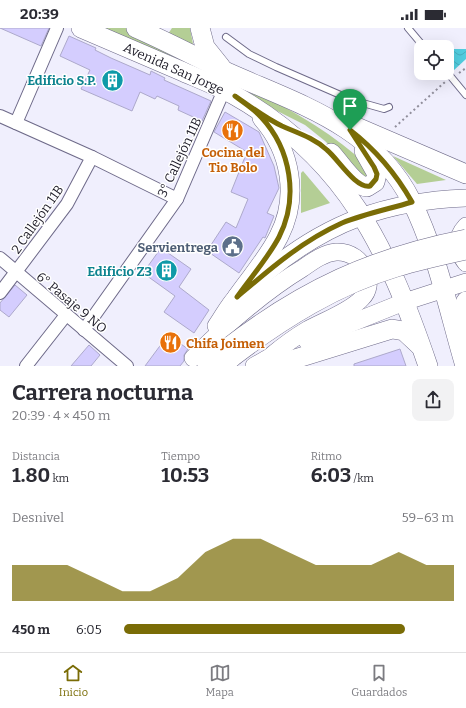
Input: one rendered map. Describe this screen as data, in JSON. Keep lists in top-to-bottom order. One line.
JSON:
{"streets":{"main road":["Avenida San Jorge"],"street":["3° Callejón 11B","2 Callejón 11B","6° Pasaje 9 NO"]},"crossings":[["Avenida San Jorge","3° Callejón 11B"],["3° Callejón 11B","6° Pasaje 9 NO"],["2 Callejón 11B","6° Pasaje 9 NO"]],"places":{"building":["Edificio S.P.","Edificio Z3"],"restaurant":["Cocina del Tio Bolo","Chifa Joimen"],"public building":["Servientrega"]},"page":{"status":"20:39","heading":["Carrera nocturna","20:39 · 4 × 450 m"],"stats":[["Distancia","1.80 km"],["Tiempo","10:53"],["Ritmo","6:03 /km"]],"chart":["Desnivel","59–63 m"],"list":[{"name":"450 m","note":"6:05"}],"tabs":["Inicio","Mapa","Guardados"]}}
